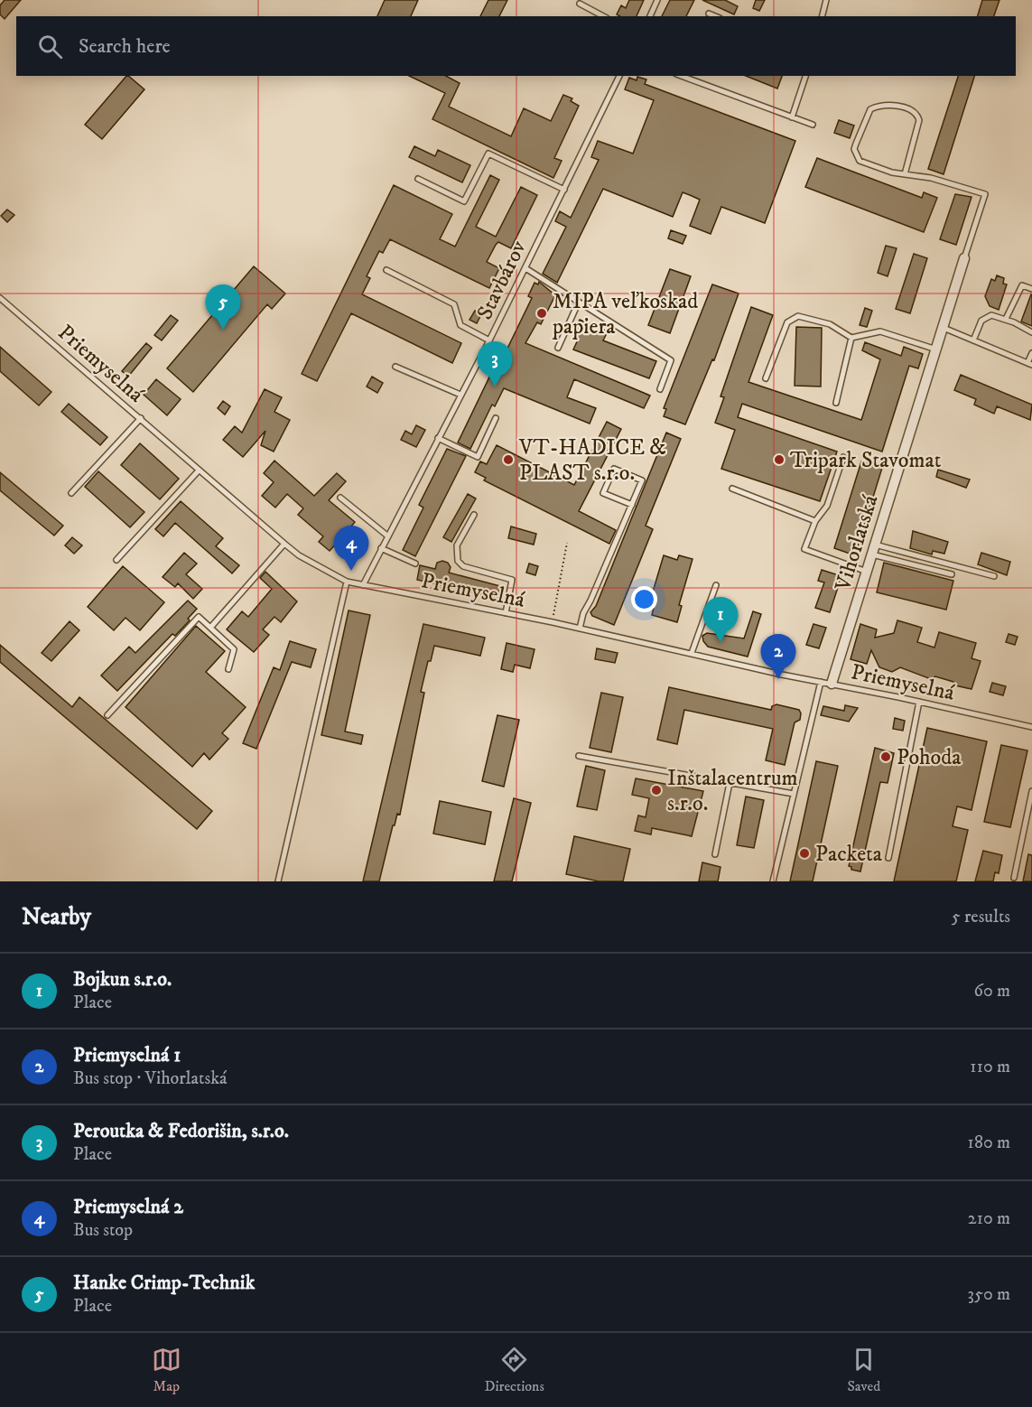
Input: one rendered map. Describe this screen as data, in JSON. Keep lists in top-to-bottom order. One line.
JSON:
{"streets":{"street":["Vihorlatská"],"lane":["Stavbárov","Priemyselná"]},"crossings":[["Stavbárov","Priemyselná"],["Priemyselná","Vihorlatská"]],"places":["MIPA veľkoskad papiera","VT-HADICE & PLAST s.r.o.","Tripark Stavomat","Pohoda","Inštalacentrum s.r.o.","Packeta"],"page":{"search":"Search here","pins":["5","3","4","1","2"],"heading":["Nearby","5 results"],"list":[{"mark":"1","name":"Bojkun s.r.o.","note":"Place","value":"60 m"},{"mark":"2","name":"Priemyselná 1","note":"Bus stop · Vihorlatská","value":"110 m"},{"mark":"3","name":"Peroutka & Fedorišin, s.r.o.","note":"Place","value":"180 m"},{"mark":"4","name":"Priemyselná 2","note":"Bus stop","value":"210 m"},{"mark":"5","name":"Hanke Crimp-Technik","note":"Place","value":"350 m"}],"nav":["Map","Directions","Saved"]}}
